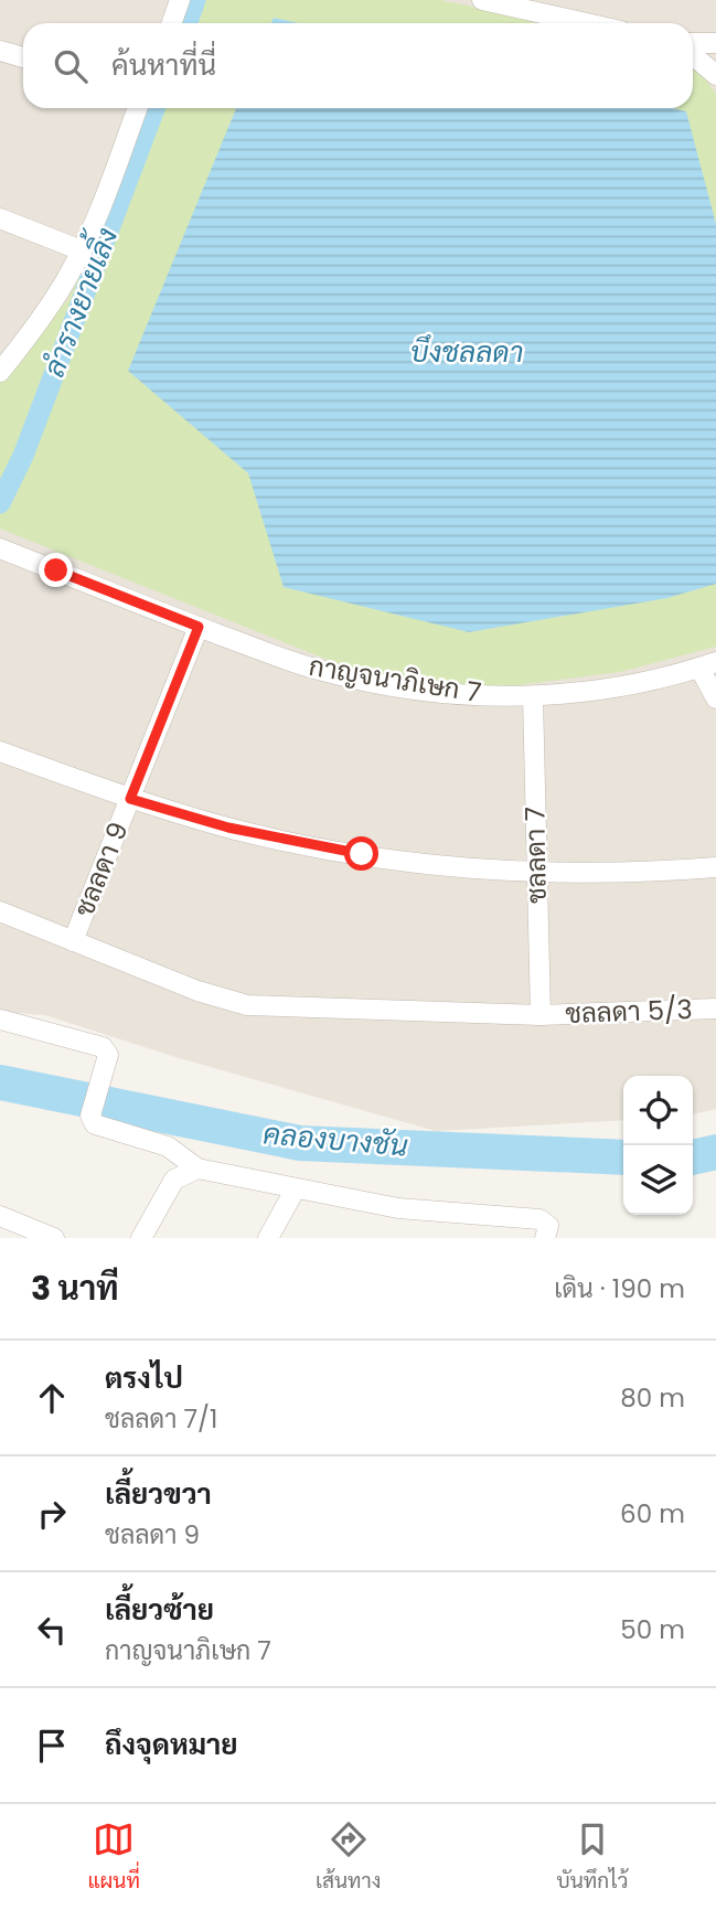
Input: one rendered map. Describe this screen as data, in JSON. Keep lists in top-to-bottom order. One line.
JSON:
{"streets":{"street":["กาญจนาภิเษก 7","ชลลดา 7","ชลลดา 9","ชลลดา 5/3"]},"crossings":[["กาญจนาภิเษก 7","ชลลดา 7"],["กาญจนาภิเษก 7","ชลลดา 9"],["ชลลดา 7","ชลลดา 5/3"],["ชลลดา 9","ชลลดา 5/3"]],"water":["ลำรางยายเลิ้ง","บึงชลลดา","คลองบางชัน"],"page":{"search":"ค้นหาที่นี่","heading":["3 นาที","เดิน · 190 m"],"list":[["ตรงไป","ชลลดา 7/1","80 m"],["เลี้ยวขวา","ชลลดา 9","60 m"],["เลี้ยวซ้าย","กาญจนาภิเษก 7","50 m"],"ถึงจุดหมาย"],"nav":["แผนที่","เส้นทาง","บันทึกไว้"]}}
